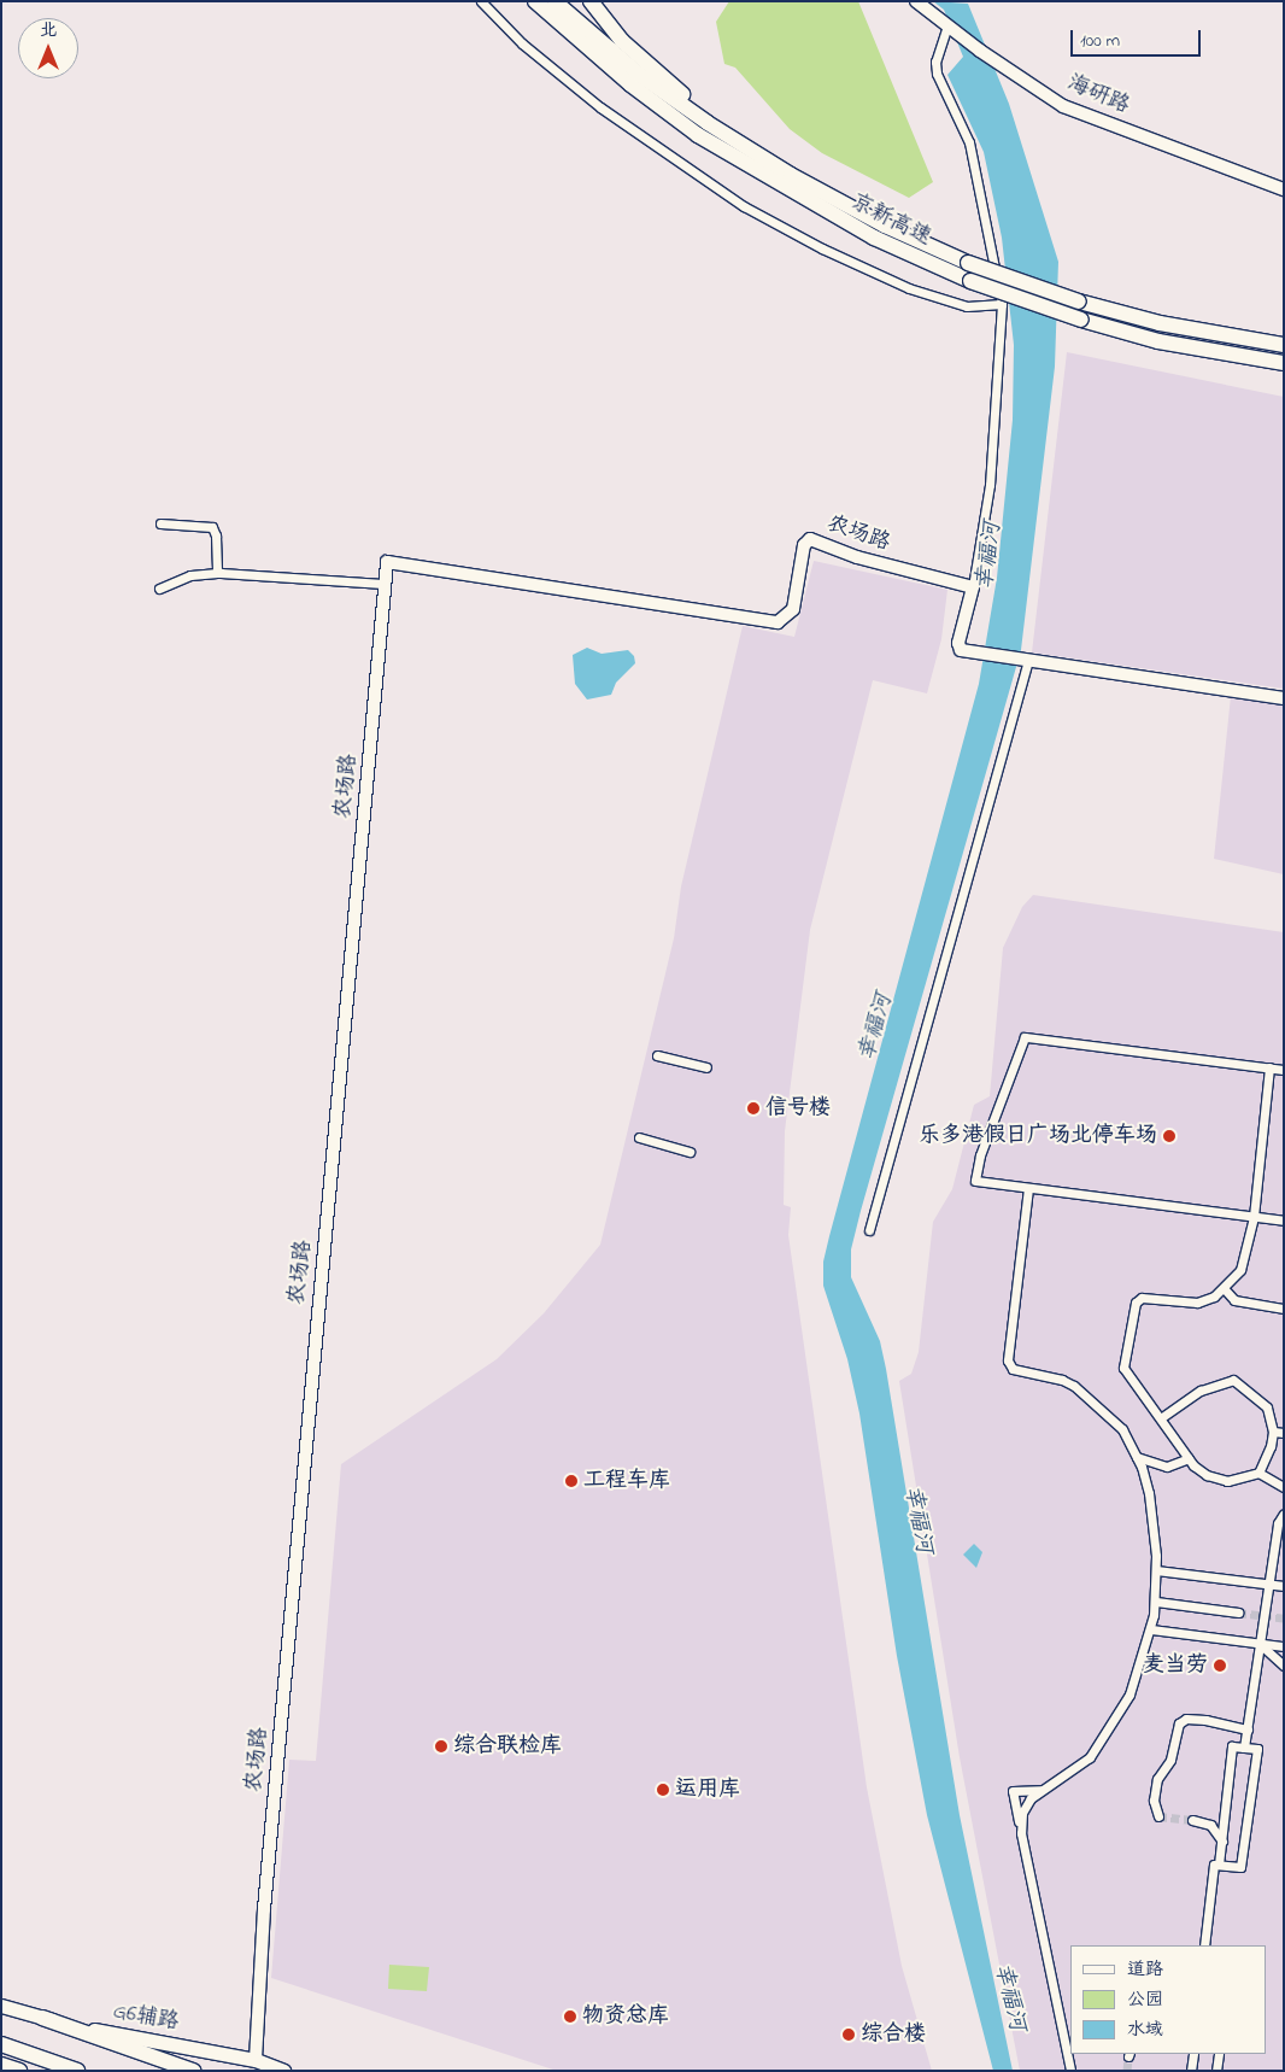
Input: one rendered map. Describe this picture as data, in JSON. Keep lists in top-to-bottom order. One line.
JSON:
{"streets":{"highway":["京新高速"],"main road":["G6辅路"],"street":["海研路","农场路"]},"crossings":[["农场路","G6辅路"]],"water":["幸福河"],"places":["信号楼","乐多港假日广场北停车场","工程车库","麦当劳","综合联检库","运用库","物资总库","综合楼"],"legend":["道路","公园","水域"],"scale_bar":"100 m","north":"top"}
